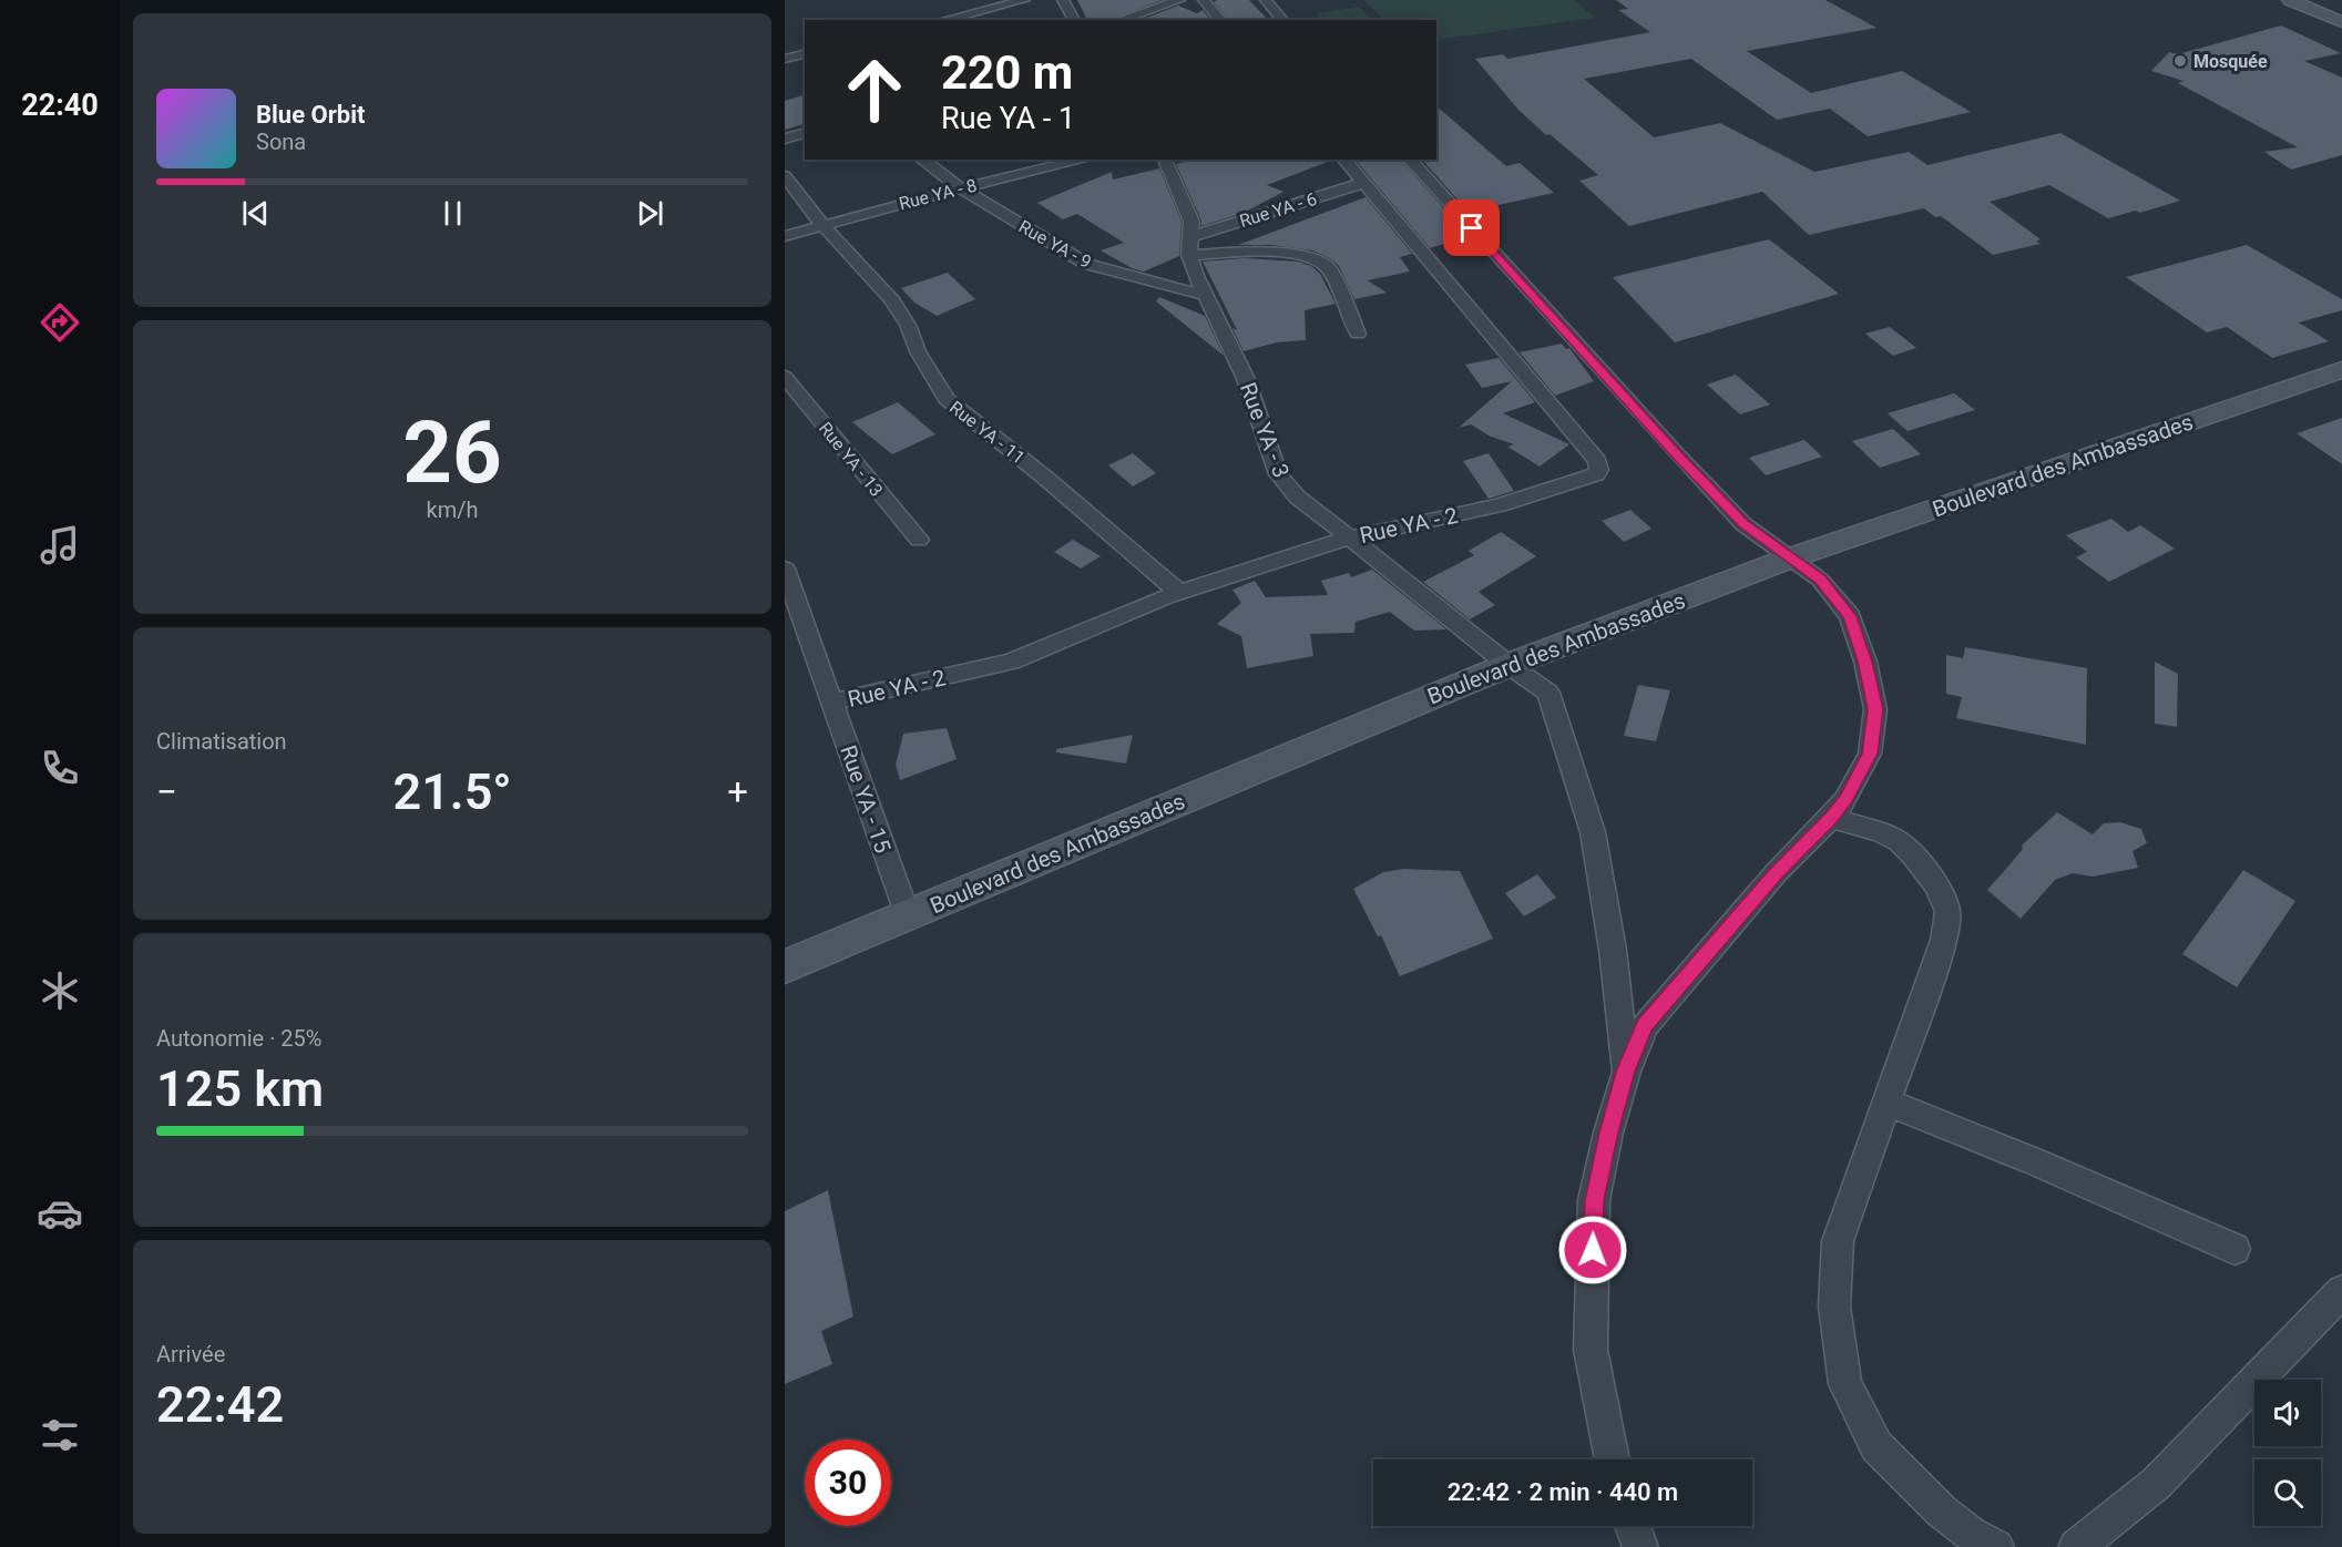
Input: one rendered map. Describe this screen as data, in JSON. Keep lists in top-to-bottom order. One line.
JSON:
{"streets":{"main road":["Boulevard des Ambassades"],"street":["Rue YA - 8","Rue YA - 6","Rue YA - 9","Rue YA - 3","Rue YA - 11","Rue YA - 13","Rue YA - 2","Rue YA - 15"]},"crossings":[["Rue YA - 8","Rue YA - 9"],["Rue YA - 8","Rue YA - 11"],["Rue YA - 6","Rue YA - 2"],["Rue YA - 9","Rue YA - 3"],["Rue YA - 3","Boulevard des Ambassades"],["Rue YA - 3","Rue YA - 2"],["Rue YA - 11","Rue YA - 2"],["Boulevard des Ambassades","Rue YA - 15"],["Rue YA - 2","Rue YA - 15"]],"places":["Mosquée"],"page":{"tabs":"22:40","turn":["220 m","Rue YA - 1"],"song":["Blue Orbit","Sona"],"tile":[["26","km/h"],"Climatisation",["Autonomie · 25%","125 km"],["Arrivée","22:42"]],"heat":["−","21.5°","+"],"limit":"30","trip":"22:42 · 2 min · 440 m"}}
